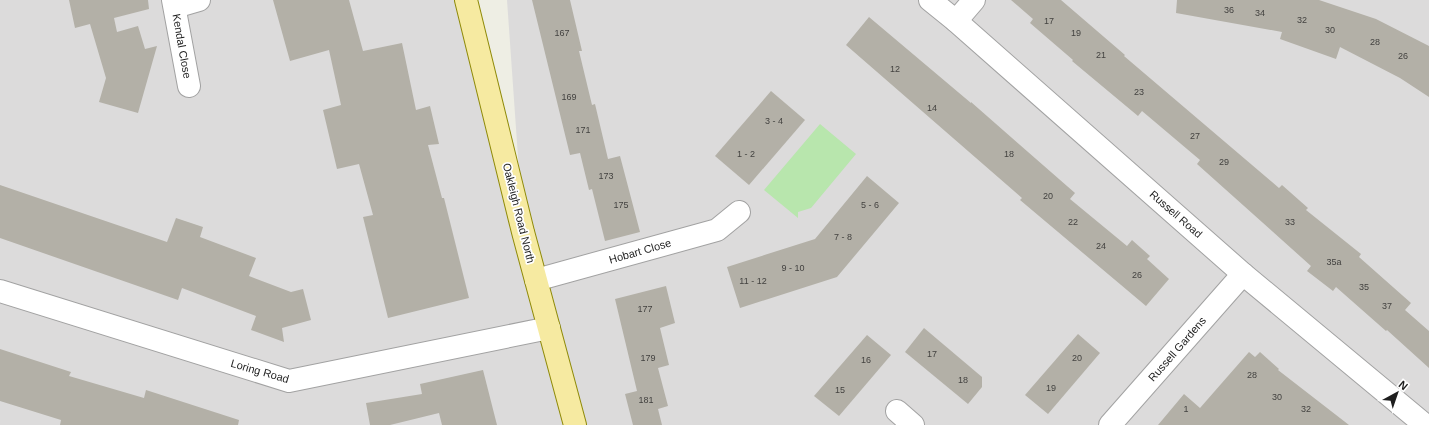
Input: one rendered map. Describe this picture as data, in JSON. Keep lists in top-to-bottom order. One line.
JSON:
{"streets":{"main road":["Oakleigh Road North"],"street":["Kendal Close","Russell Road","Hobart Close","Russell Gardens","Loring Road"]},"crossings":[["Oakleigh Road North","Hobart Close"],["Oakleigh Road North","Loring Road"],["Russell Road","Russell Gardens"]],"house_numbers":["36","34","32","17","30","167","19","28","21","26","12","23","169","14","3 - 4","171","27","1 - 2","18","29","173","20","175","5 - 6","22","33","7 - 8","24","35a","9 - 10","26","11 - 12","35","37","177","17","179","20","16","28","18","19","15","30","181","1","32"],"north":"top right"}
